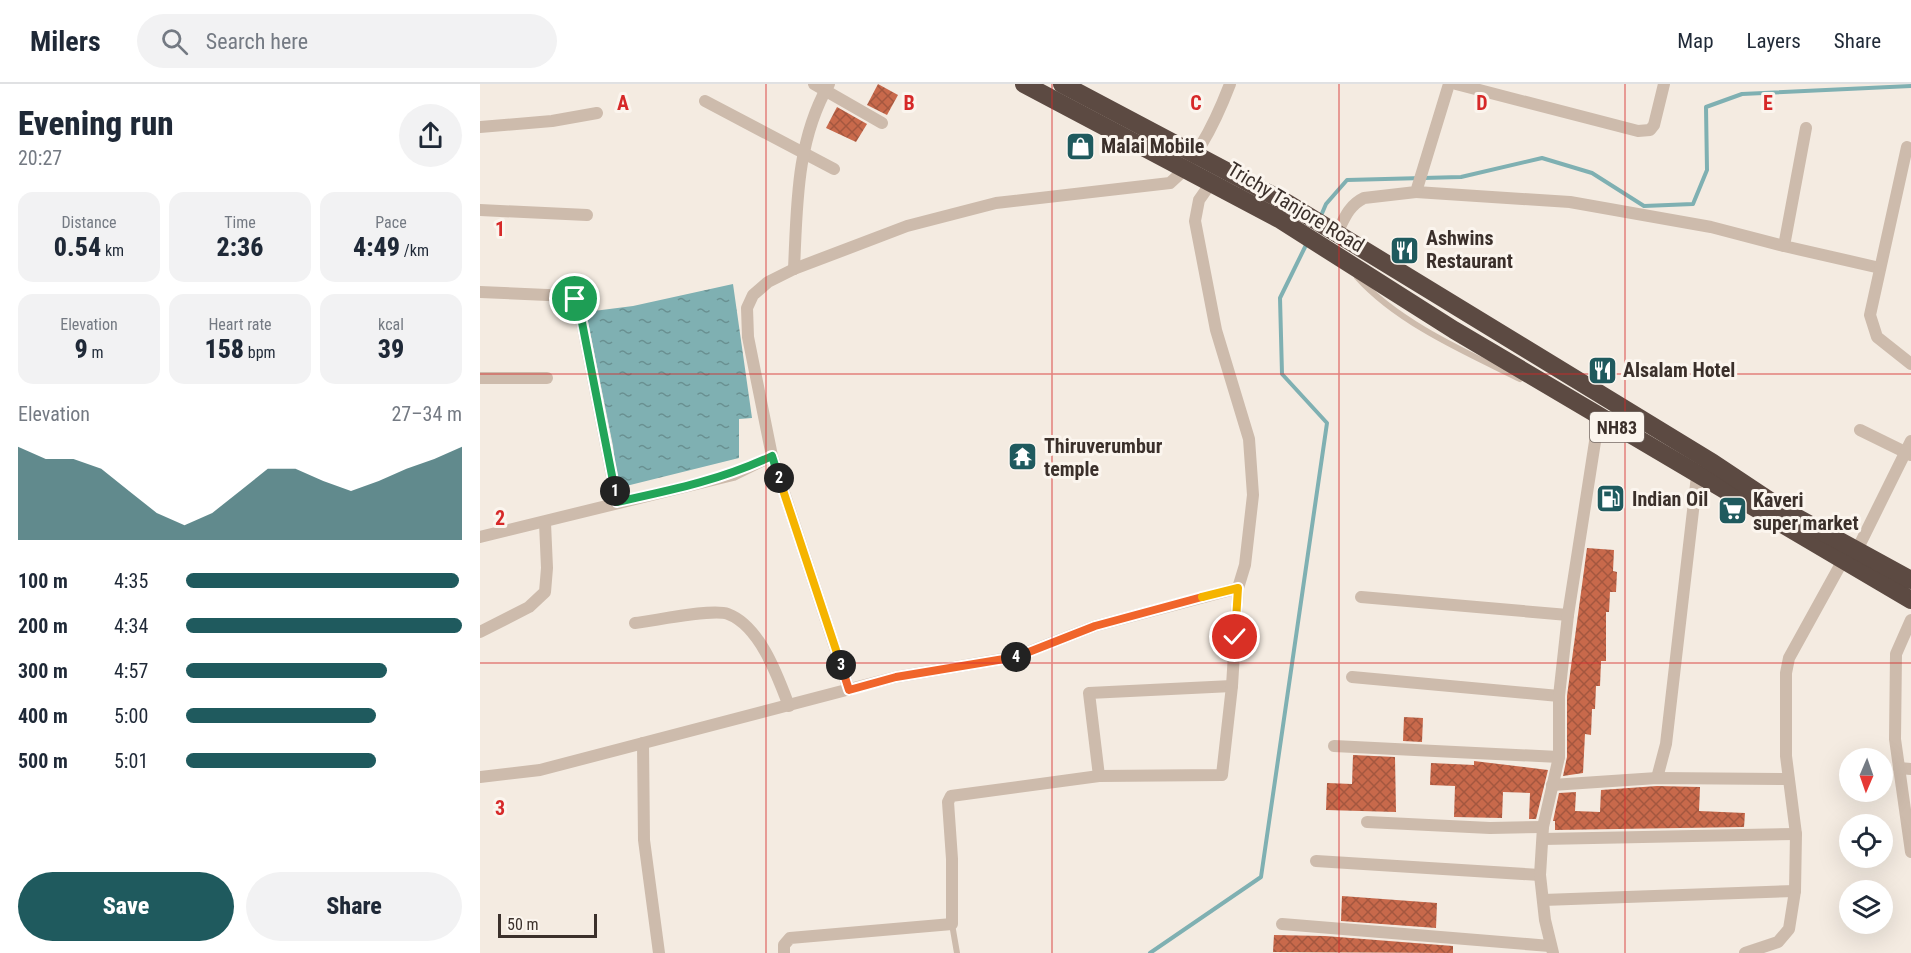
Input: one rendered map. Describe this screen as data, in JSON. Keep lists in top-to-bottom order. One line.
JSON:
{"streets":{"highway":["Trichy Tanjore Road","NH83"]},"places":{"shop":["Malai Mobile"],"restaurant":["Ashwins Restaurant","Alsalam Hotel"],"temple":["Thiruverumbur temple"],"fuel station":["Indian Oil"],"supermarket":["Kaveri super market"]},"scale_bar":"50 m","north":"bottom","page":{"header":"Milers","search":"Search here","nav":["Map","Layers","Share"],"heading":["Evening run","20:27"],"stats":[["Distance","0.54 km"],["Time","2:36"],["Pace","4:49 /km"],["Elevation","9 m"],["Heart rate","158 bpm"],["kcal","39"]],"chart":["Elevation","27–34 m"],"pins":["2","1","4","3"],"list":[{"name":"100 m","note":"4:35"},{"name":"200 m","note":"4:34"},{"name":"300 m","note":"4:57"},{"name":"400 m","note":"5:00"},{"name":"500 m","note":"5:01"}],"buttons":["Save","Share"],"scale":"50 m"},"grid":{"columns":["A","B","C","D","E"],"rows":["1","2","3"]}}
